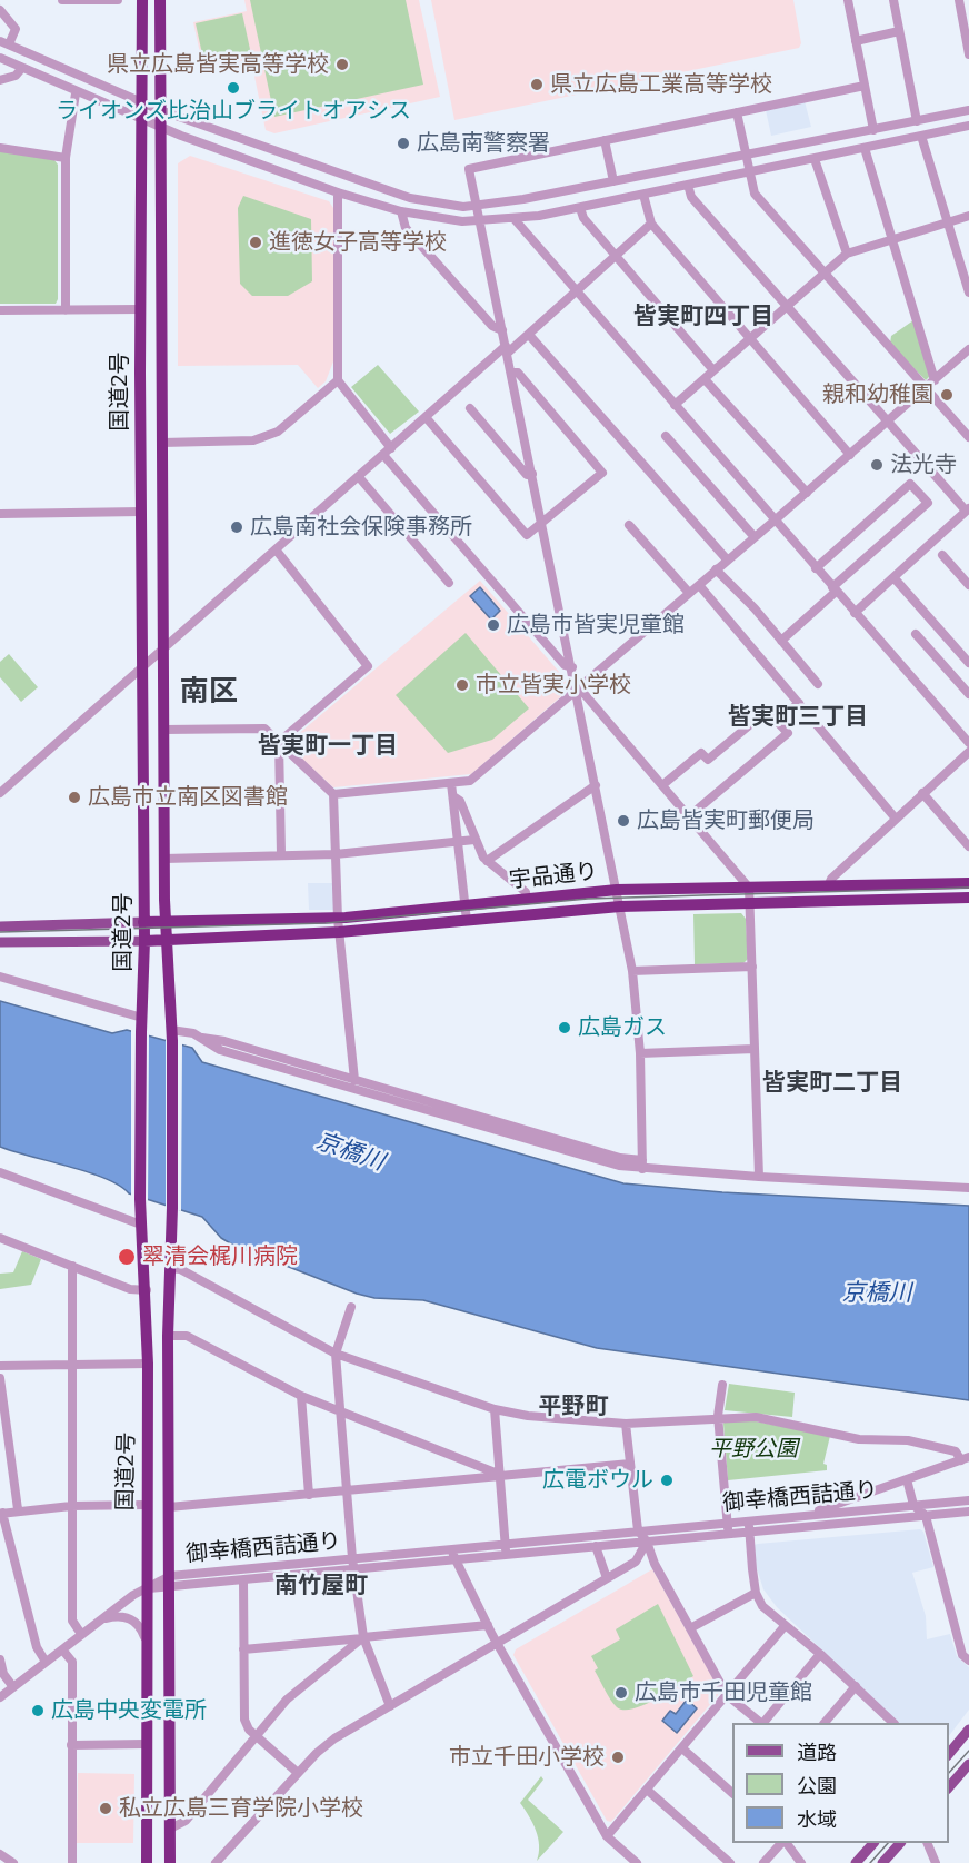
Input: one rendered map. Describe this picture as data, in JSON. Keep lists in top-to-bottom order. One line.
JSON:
{"streets":{"highway":["国道2号","宇品通り"],"street":["御幸橋西詰通り"]},"crossings":[["国道2号","宇品通り"],["国道2号","御幸橋西詰通り"]],"districts":["皆実町四丁目","南区","皆実町三丁目","皆実町一丁目","皆実町二丁目","平野町","南竹屋町"],"water":["京橋川"],"parks":["平野公園"],"places":["県立広島皆実高等学校","県立広島工業高等学校","ライオンズ比治山ブライトオアシス","広島南警察署","進徳女子高等学校","親和幼稚園","法光寺","広島南社会保険事務所","広島市皆実児童館","市立皆実小学校","広島市立南区図書館","広島皆実町郵便局","広島ガス","翠清会梶川病院","広電ボウル","広島市千田児童館","広島中央変電所","市立千田小学校","私立広島三育学院小学校"],"legend":["道路","公園","水域"]}
